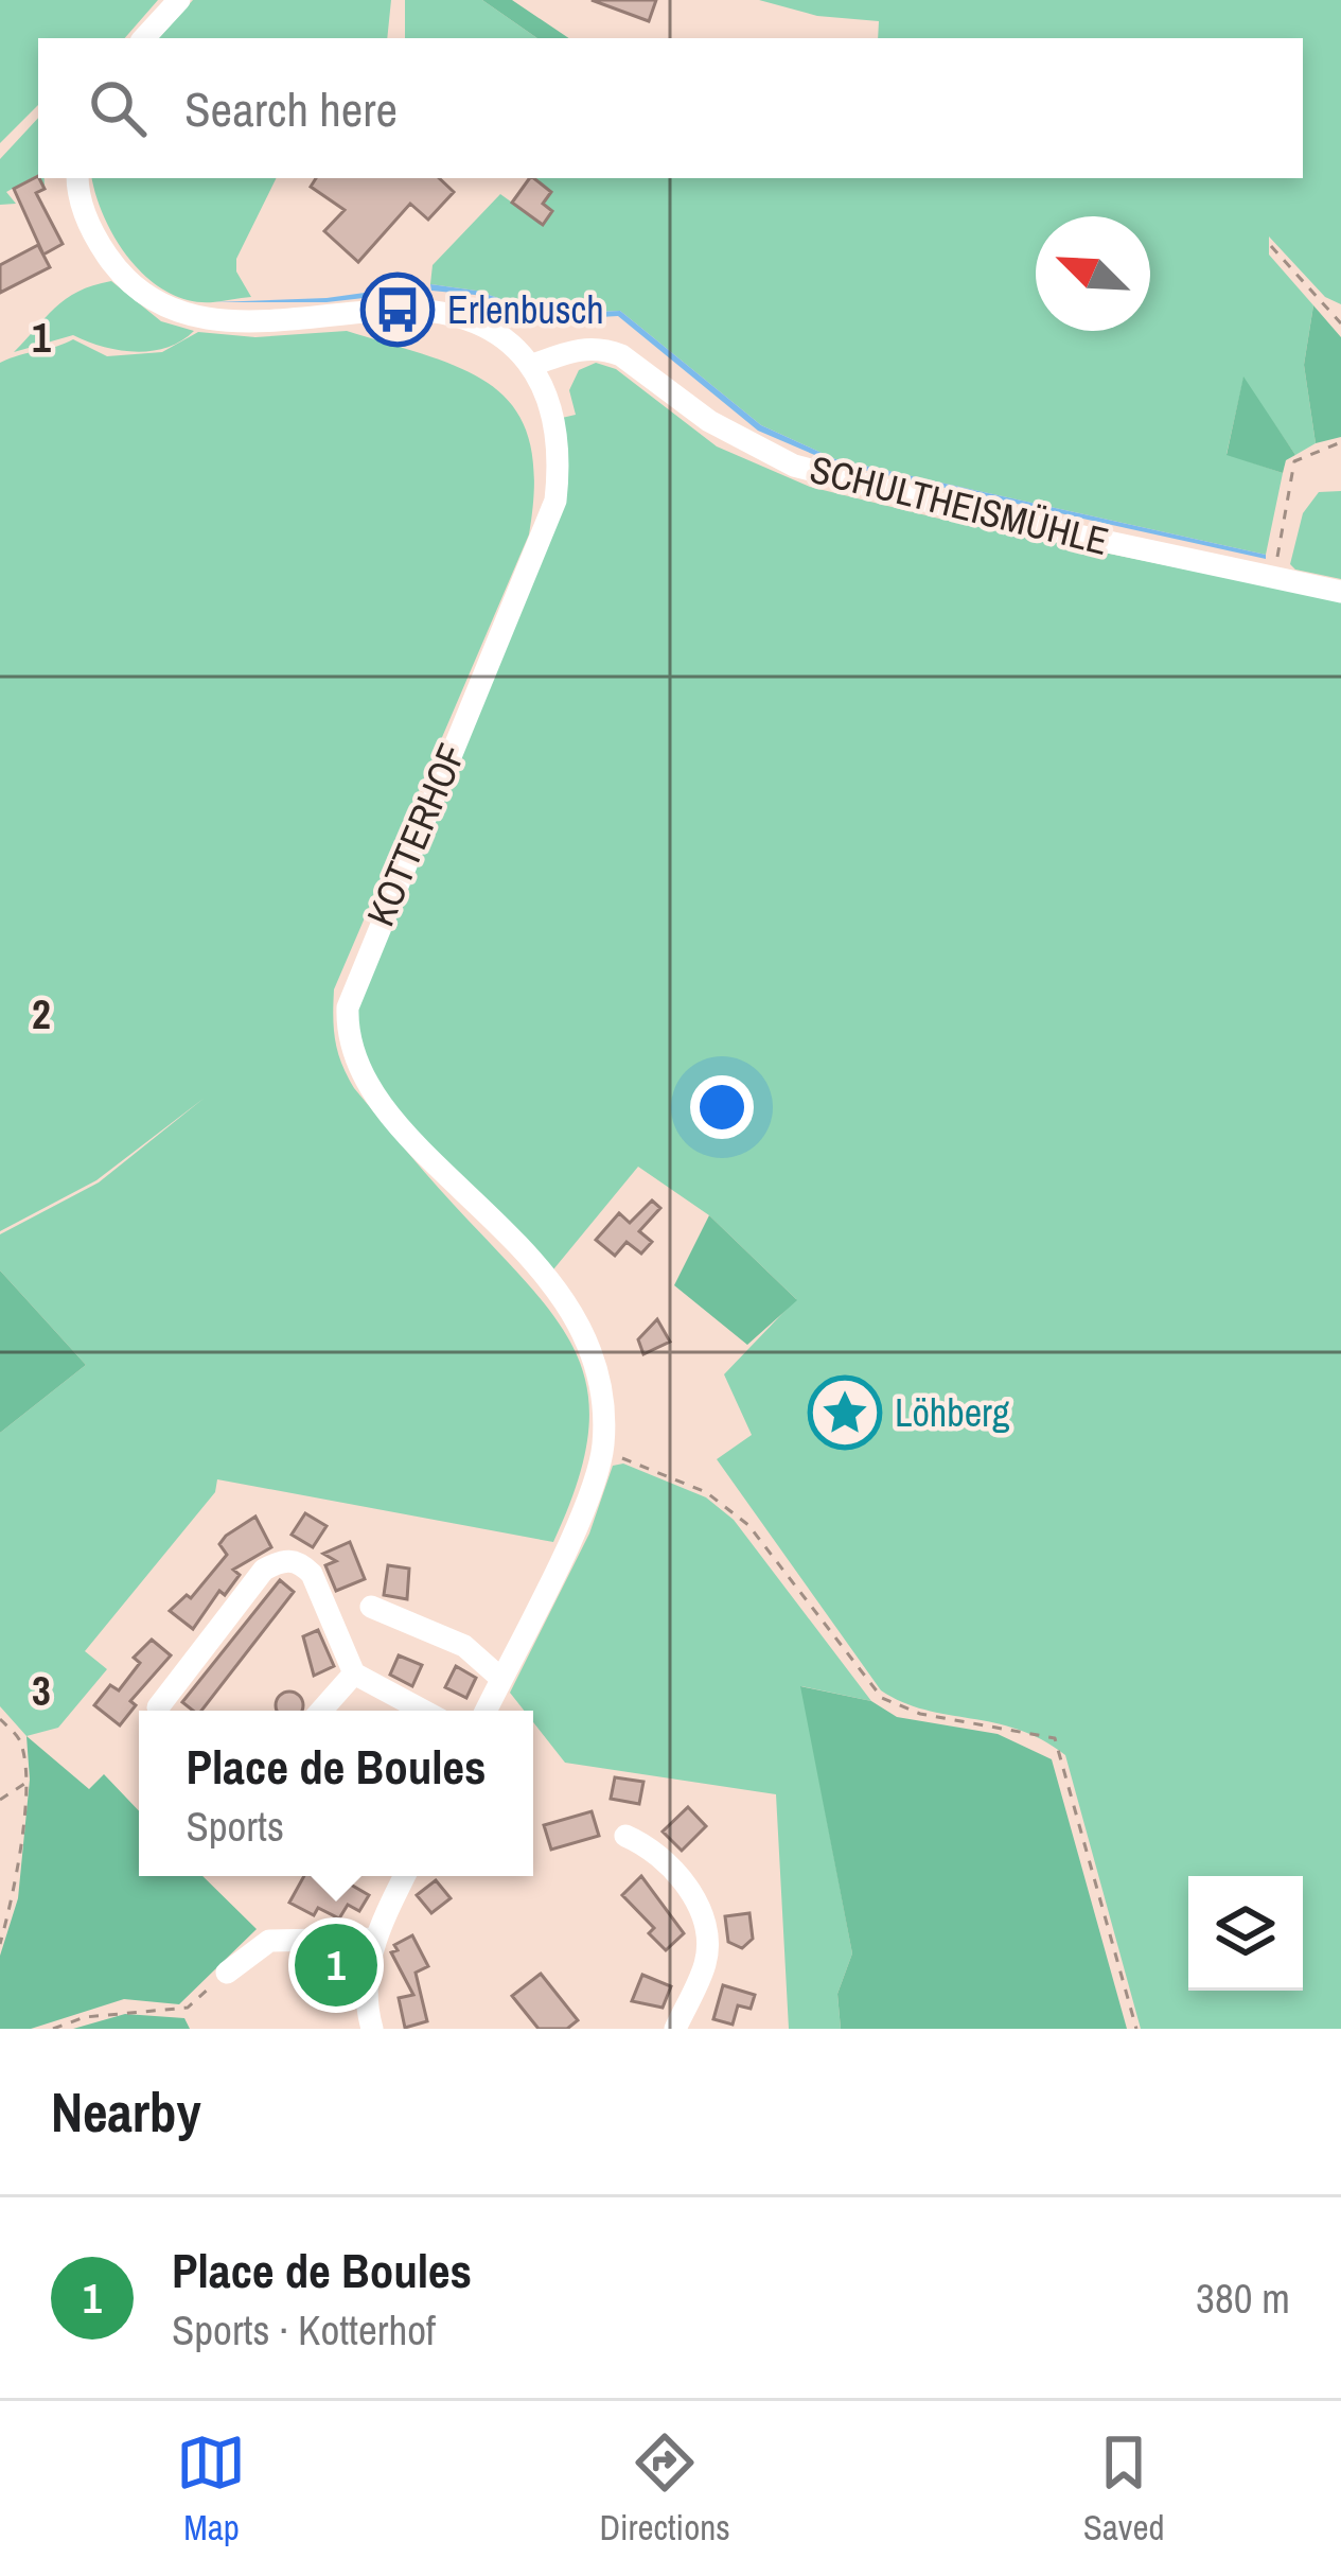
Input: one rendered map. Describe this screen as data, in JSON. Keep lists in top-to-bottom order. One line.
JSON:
{"streets":{"street":["SCHULTHEISMÜHLE","KOTTERHOF"]},"crossings":[["SCHULTHEISMÜHLE","KOTTERHOF"]],"places":{"bus stop":["Erlenbusch"],"place":["Löhberg"]},"north":"top left","page":{"search":"Search here","popup":["Place de Boules","Sports"],"pins":"1","heading":"Nearby","list":[{"mark":"1","name":"Place de Boules","note":"Sports · Kotterhof","value":"380 m"}],"nav":["Map","Directions","Saved"]},"grid":{"rows":["1","2","3"]}}
